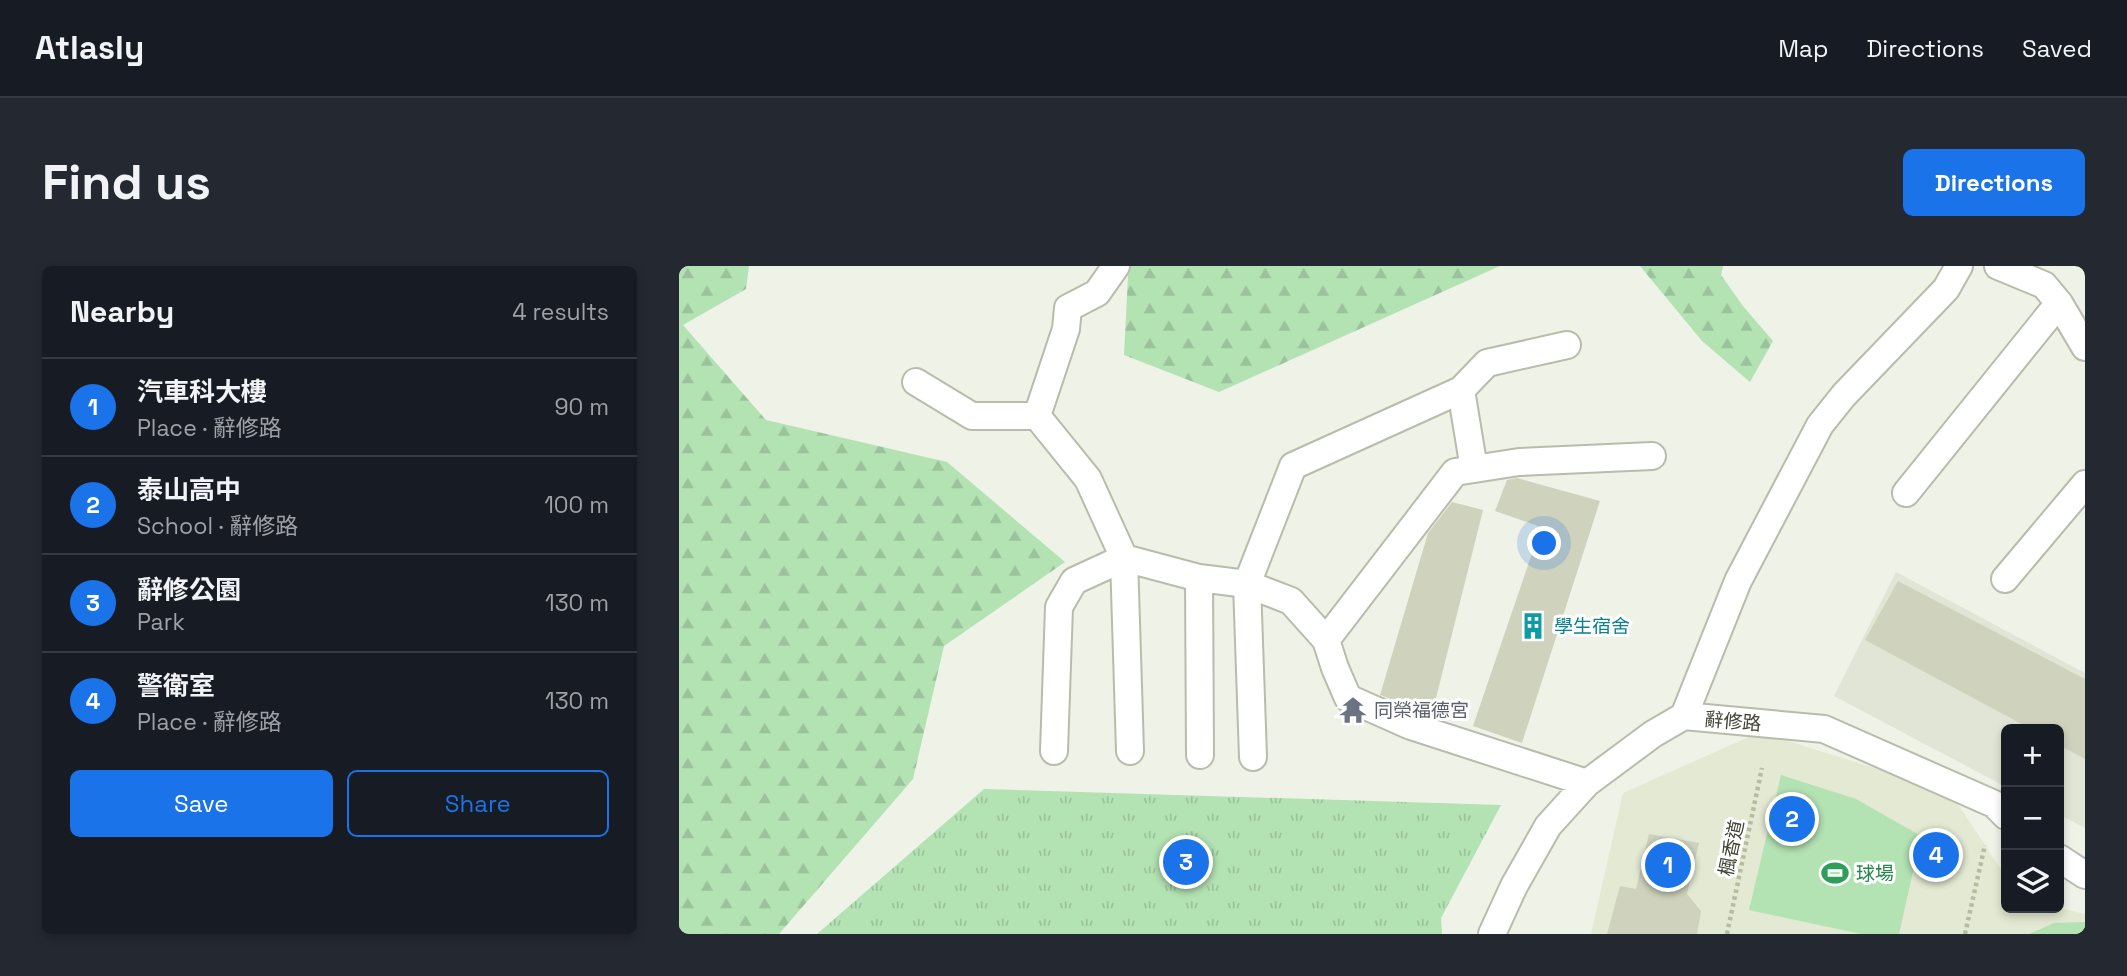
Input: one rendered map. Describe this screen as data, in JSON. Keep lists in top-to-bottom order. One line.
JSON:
{"streets":{"street":["辭修路"],"path":["楓香道"]},"places":{"building":["學生宿舍"],"temple":["同榮福德宮"],"sports":["球場"]},"page":{"header":"Atlasly","nav":["Map","Directions","Saved"],"buttons":["Directions",["Save","Share"]],"title":"Find us","heading":["Nearby","4 results"],"list":[{"mark":"1","name":"汽車科大樓","note":"Place · 辭修路","value":"90 m"},{"mark":"2","name":"泰山高中","note":"School · 辭修路","value":"100 m"},{"mark":"3","name":"辭修公園","note":"Park","value":"130 m"},{"mark":"4","name":"警衛室","note":"Place · 辭修路","value":"130 m"}],"map_buttons":["+","−"],"pins":["2","4","3","1"]}}
